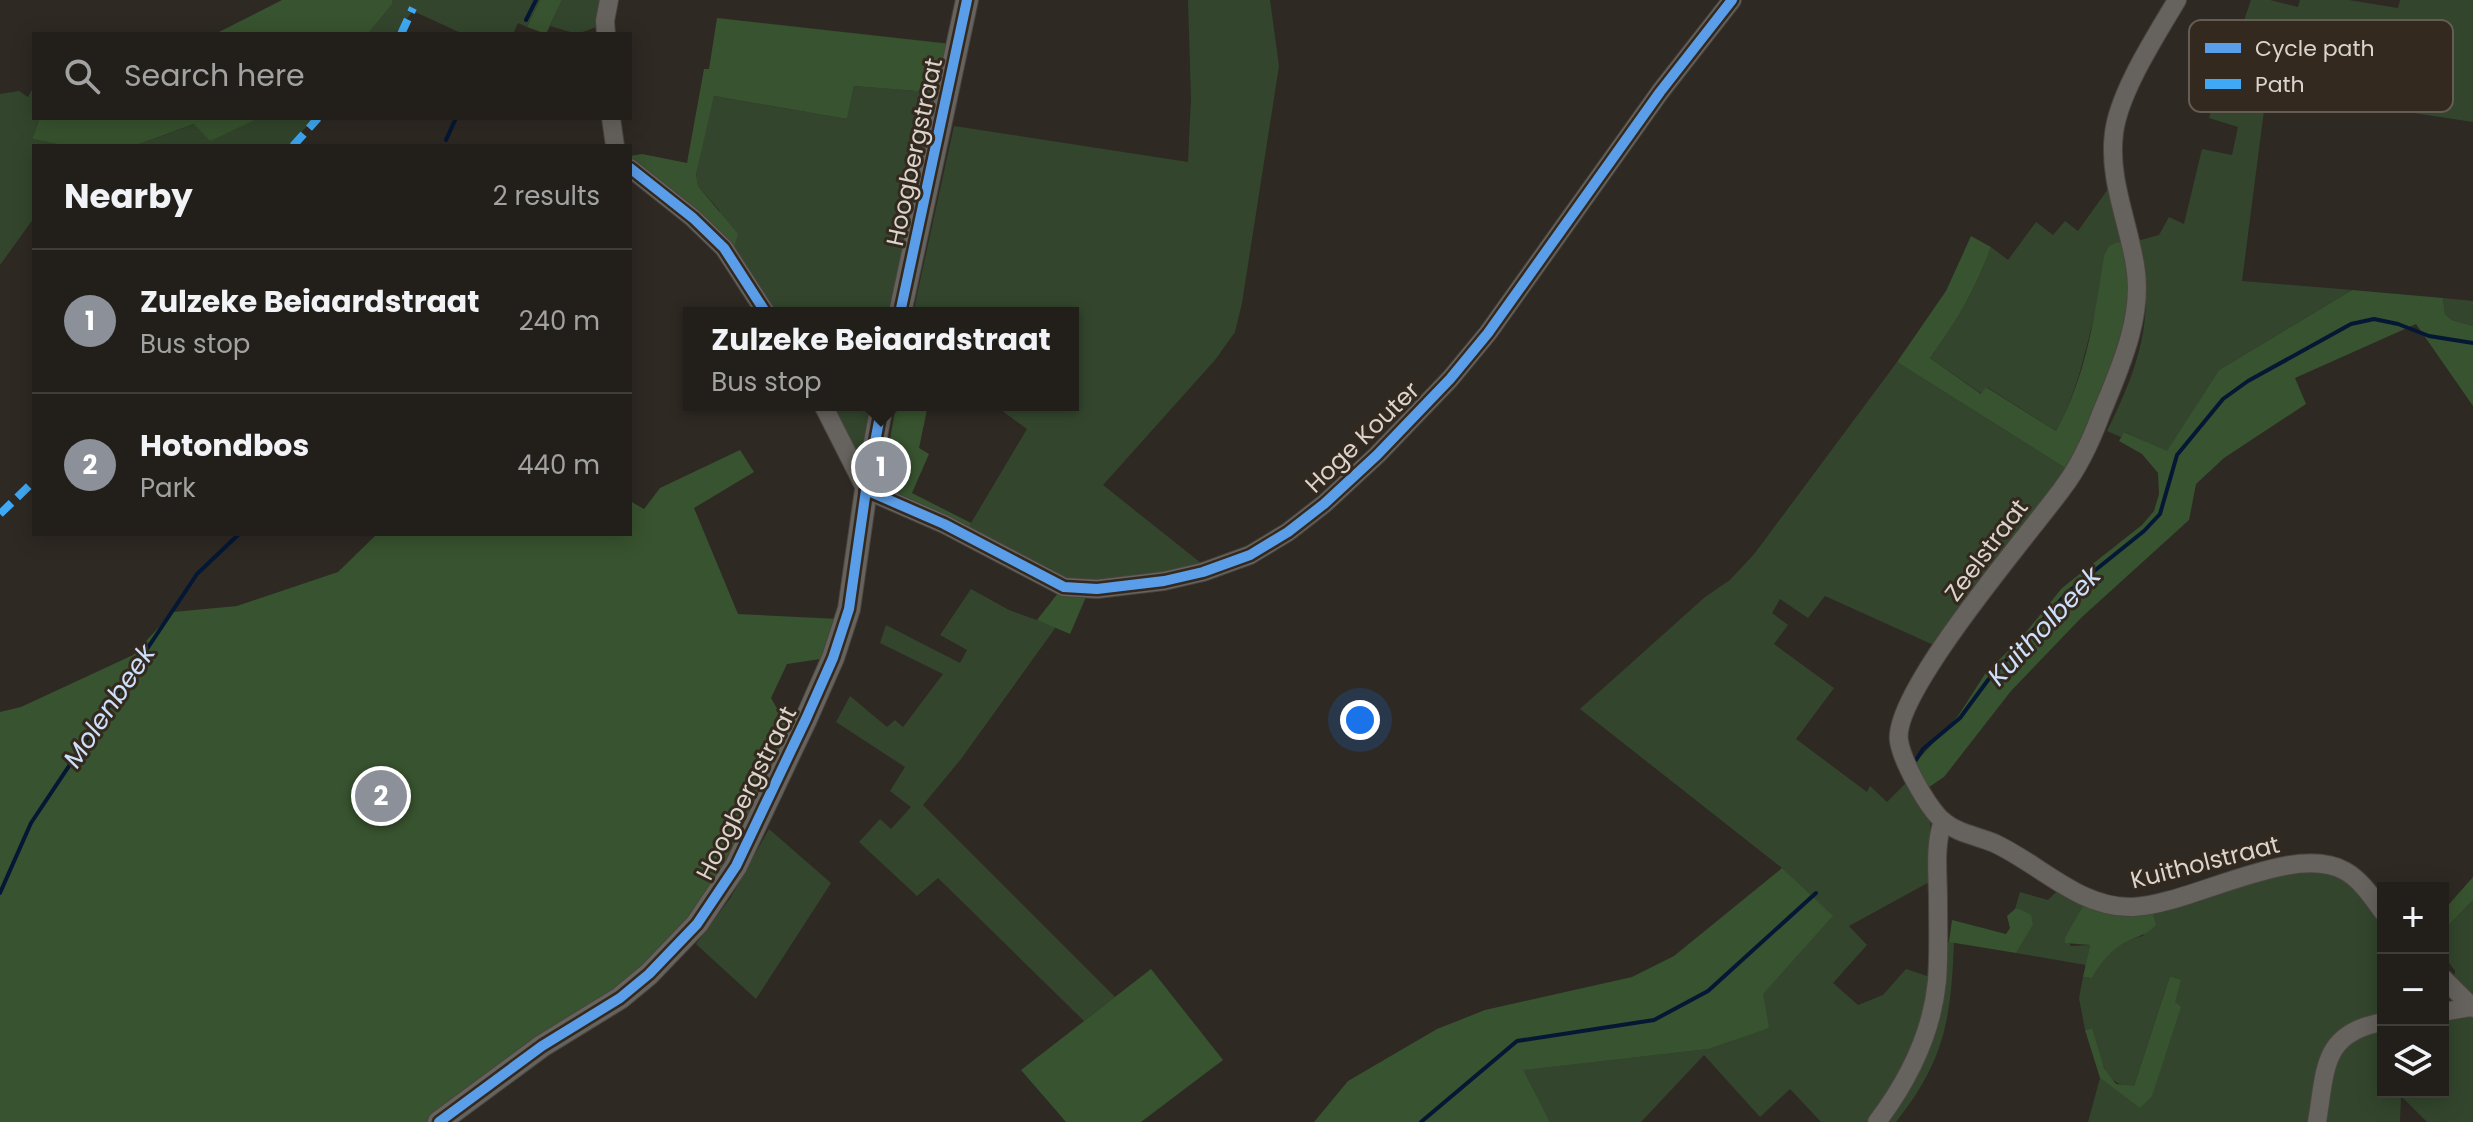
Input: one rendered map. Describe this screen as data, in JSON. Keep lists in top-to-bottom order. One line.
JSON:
{"streets":{"street":["Hoogbergstraat","Hoge Kouter","Zeelstraat","Kuitholstraat"]},"crossings":[["Hoogbergstraat","Hoge Kouter"],["Zeelstraat","Kuitholstraat"]],"water":["Kuitholbeek","Molenbeek"],"legend":["Cycle path","Path"],"page":{"search":"Search here","heading":["Nearby","2 results"],"list":[{"mark":"1","name":"Zulzeke Beiaardstraat","note":"Bus stop","value":"240 m"},{"mark":"2","name":"Hotondbos","note":"Park","value":"440 m"}],"popup":["Zulzeke Beiaardstraat","Bus stop"],"pins":["1","2"],"map_buttons":["+","−"]}}
